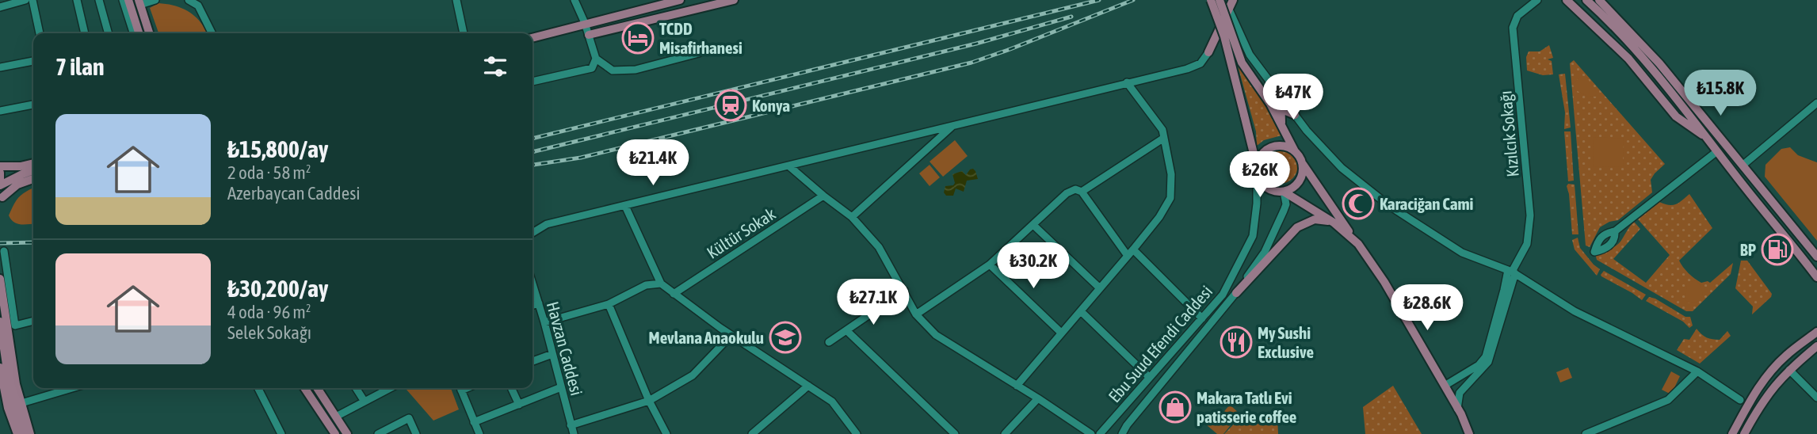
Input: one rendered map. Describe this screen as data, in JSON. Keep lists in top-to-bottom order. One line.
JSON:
{"streets":{"street":["Kızılcık Sokağı","Kültür Sokak","Ebu Suud Efendi Caddesi","Havzan Caddesi"]},"places":{"hotel":["TCDD Misafirhanesi"],"station":["Konya"],"mosque":["Karaciğan Cami"],"fuel station":["BP"],"school or university":["Mevlana Anaokulu"],"restaurant":["My Sushi Exclusive"],"shop":["Makara Tatlı Evi patisserie coffee"]},"page":{"heading":"7 ilan","price":["₺15.8K","₺47K","₺21.4K","₺26K","₺30.2K","₺27.1K","₺28.6K"],"list":[{"name":"₺15,800/ay","note":"2 oda · 58 m² · Azerbaycan Caddesi"},{"name":"₺30,200/ay","note":"4 oda · 96 m² · Selek Sokağı"}]}}
